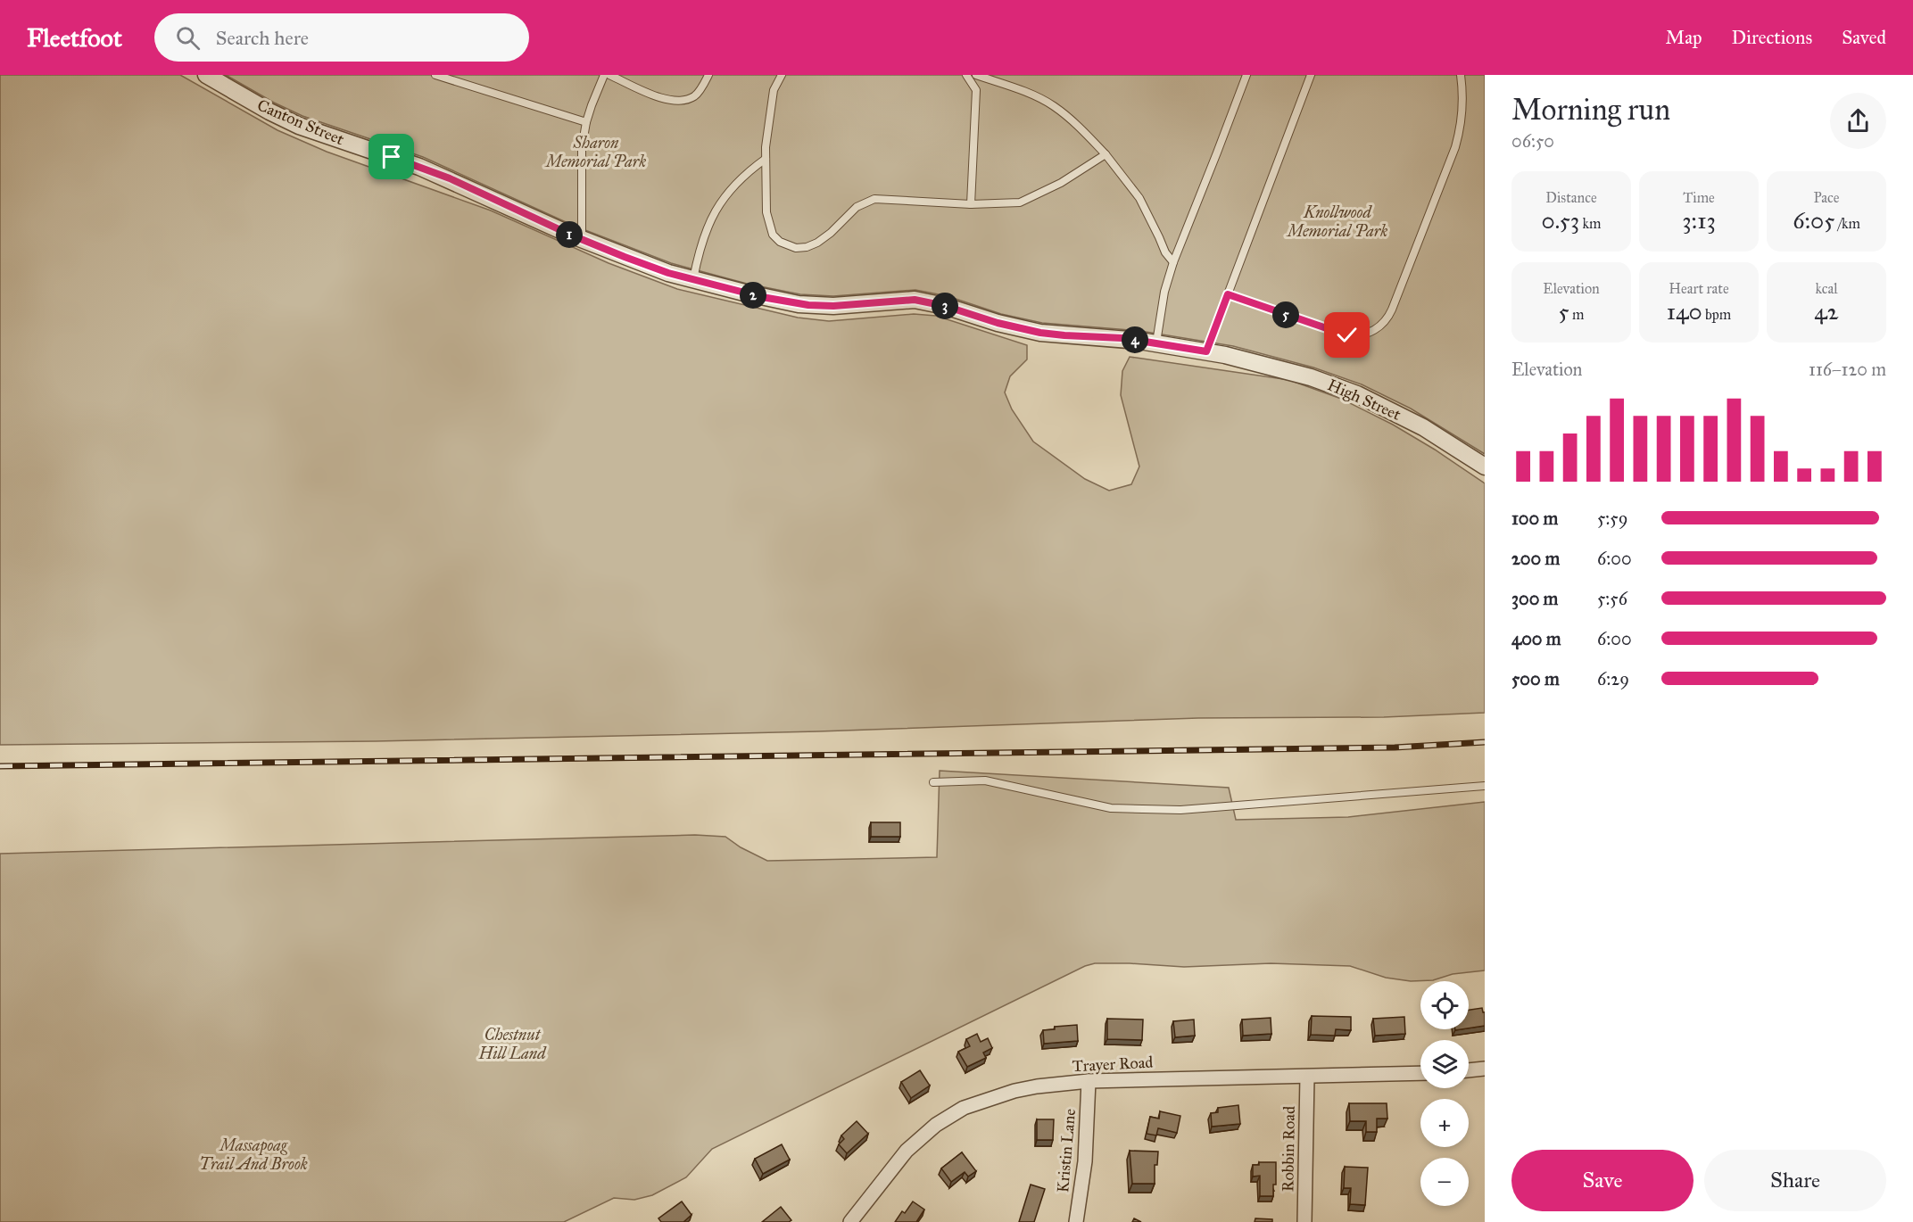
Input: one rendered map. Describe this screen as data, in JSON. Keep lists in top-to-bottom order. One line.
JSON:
{"streets":{"street":["Canton Street","High Street","Trayer Road","Robbin Road","Kristin Lane"]},"crossings":[["Canton Street","High Street"],["Trayer Road","Robbin Road"],["Trayer Road","Kristin Lane"]],"parks":["Sharon Memorial Park","Knollwood Memorial Park","Chestnut Hill Land","Massapoag Trail And Brook"],"page":{"header":"Fleetfoot","search":"Search here","nav":["Map","Directions","Saved"],"heading":["Morning run","06:50"],"stats":[["Distance","0.53 km"],["Time","3:13"],["Pace","6:05 /km"],["Elevation","5 m"],["Heart rate","140 bpm"],["kcal","42"]],"pins":["1","2","3","5","4"],"chart":["Elevation","116–120 m"],"list":[{"name":"100 m","note":"5:59"},{"name":"200 m","note":"6:00"},{"name":"300 m","note":"5:56"},{"name":"400 m","note":"6:00"},{"name":"500 m","note":"6:29"}],"map_buttons":["+","−"],"buttons":["Save","Share"]}}
